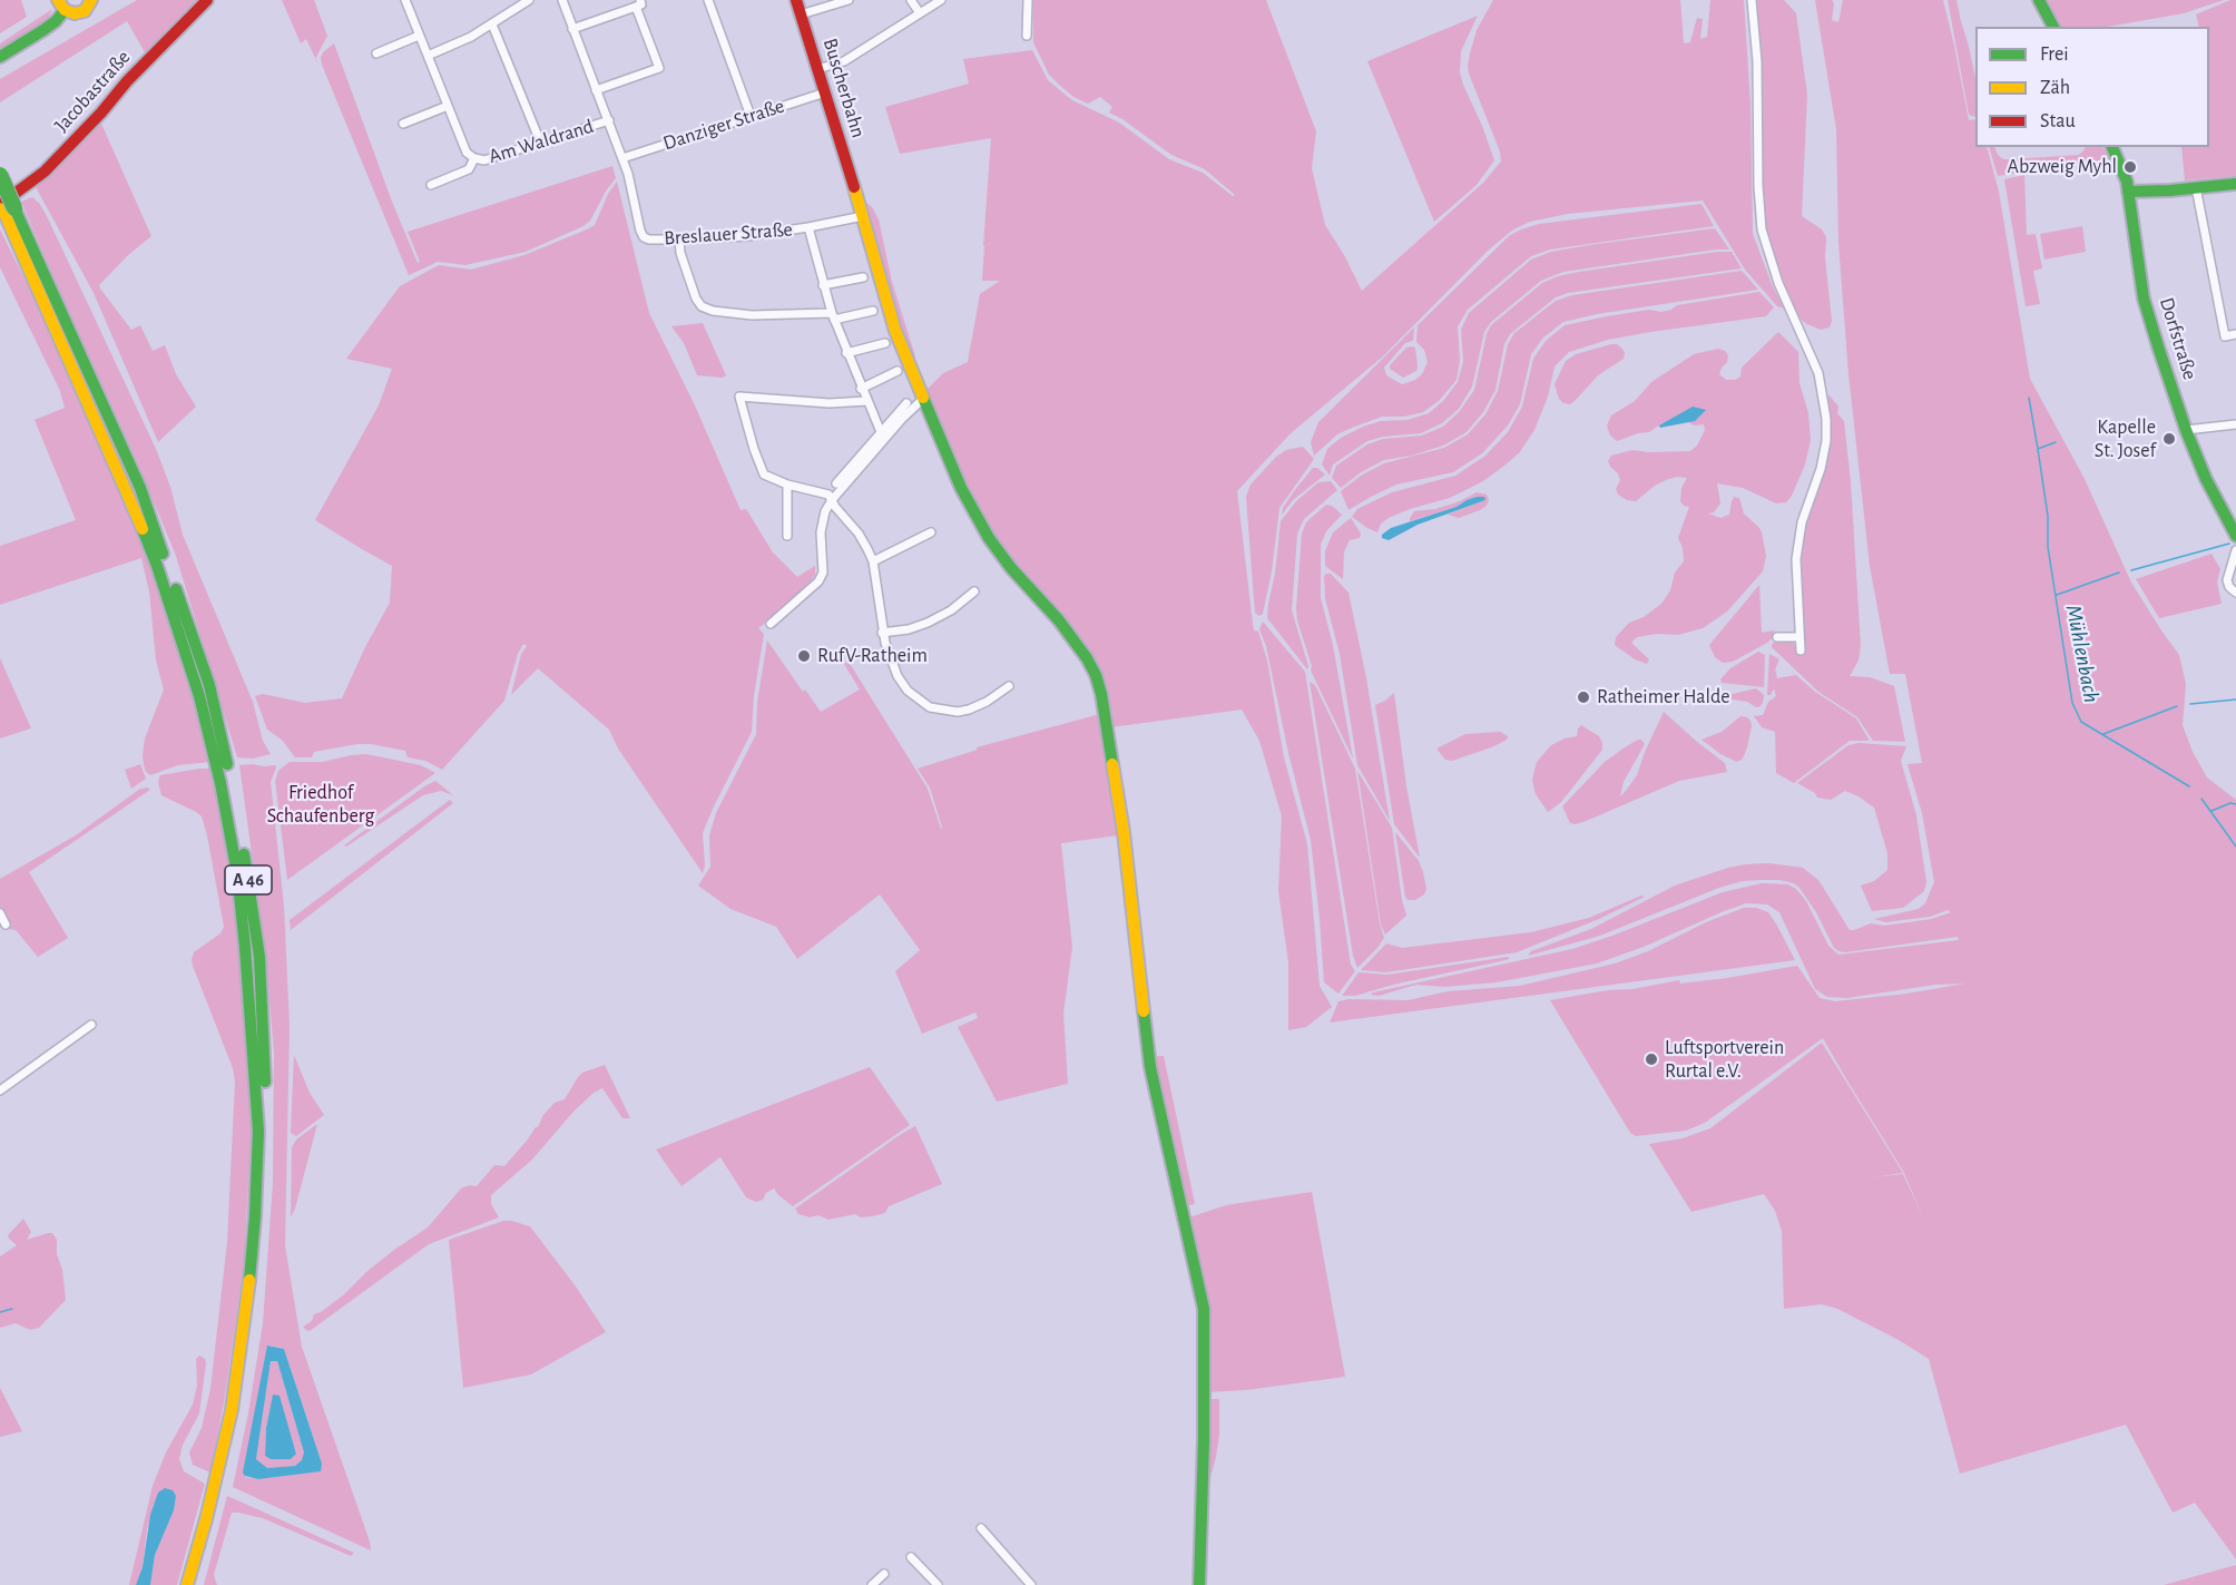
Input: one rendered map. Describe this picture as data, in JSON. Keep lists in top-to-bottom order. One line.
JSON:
{"streets":{"main road":["Buscherbahn","Jacobastraße","Dorfstraße","A 46"],"street":["Danziger Straße","Am Waldrand","Breslauer Straße"]},"crossings":[["Buscherbahn","Danziger Straße"],["Buscherbahn","Breslauer Straße"],["Jacobastraße","A 46"],["Danziger Straße","Breslauer Straße"],["Am Waldrand","Breslauer Straße"]],"water":["Mühlenbach"],"parks":["Friedhof Schaufenberg"],"places":["Abzweig Myhl","Kapelle St. Josef","RufV-Ratheim","Ratheimer Halde","Luftsportverein Rurtal e.V."],"legend":["Frei","Zäh","Stau"]}
